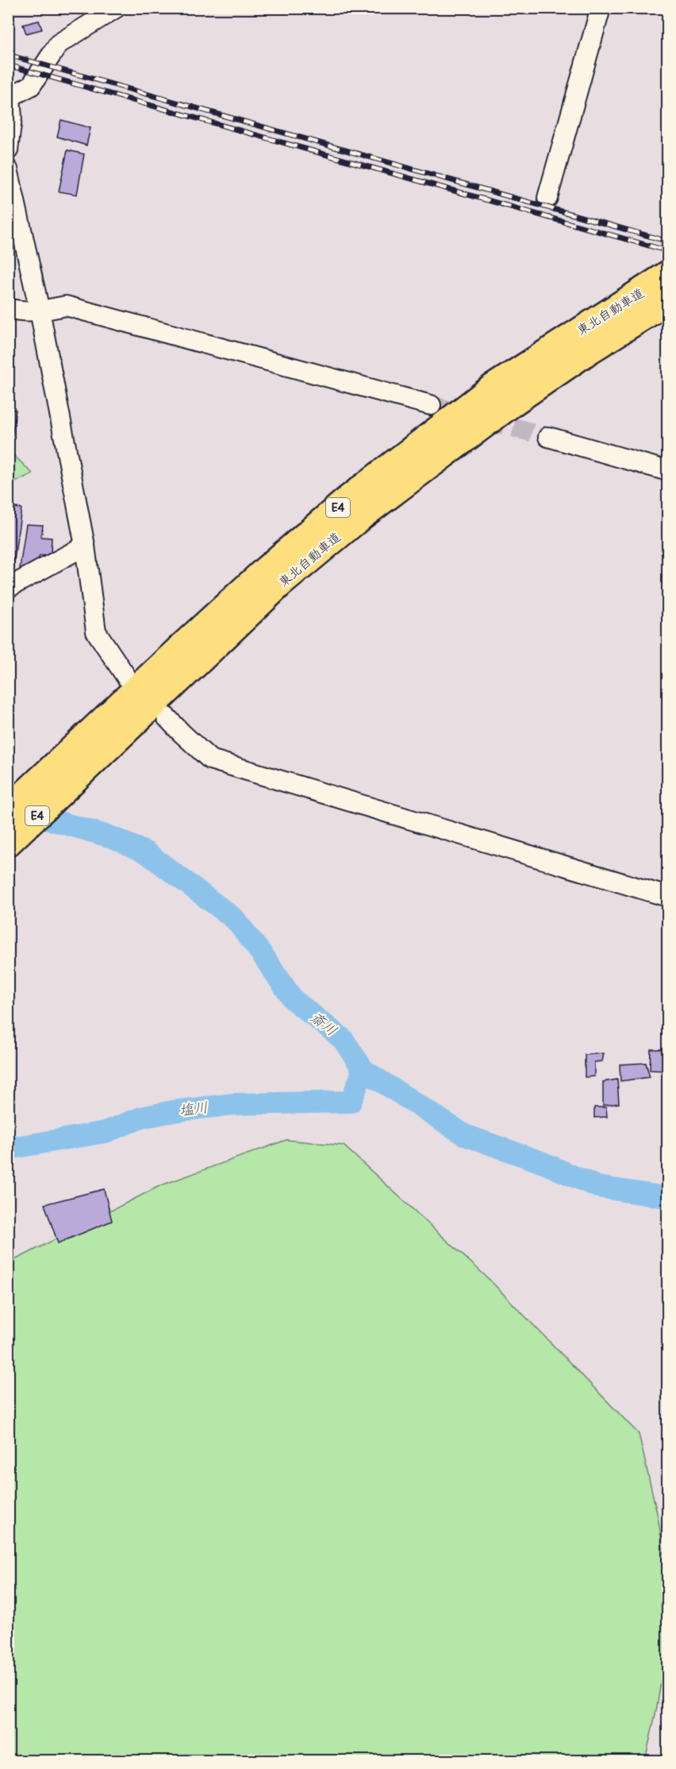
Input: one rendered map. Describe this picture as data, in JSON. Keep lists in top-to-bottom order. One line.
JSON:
{"streets":{"highway":["東北自動車道","E4"]},"water":["斎川","塩川"]}
